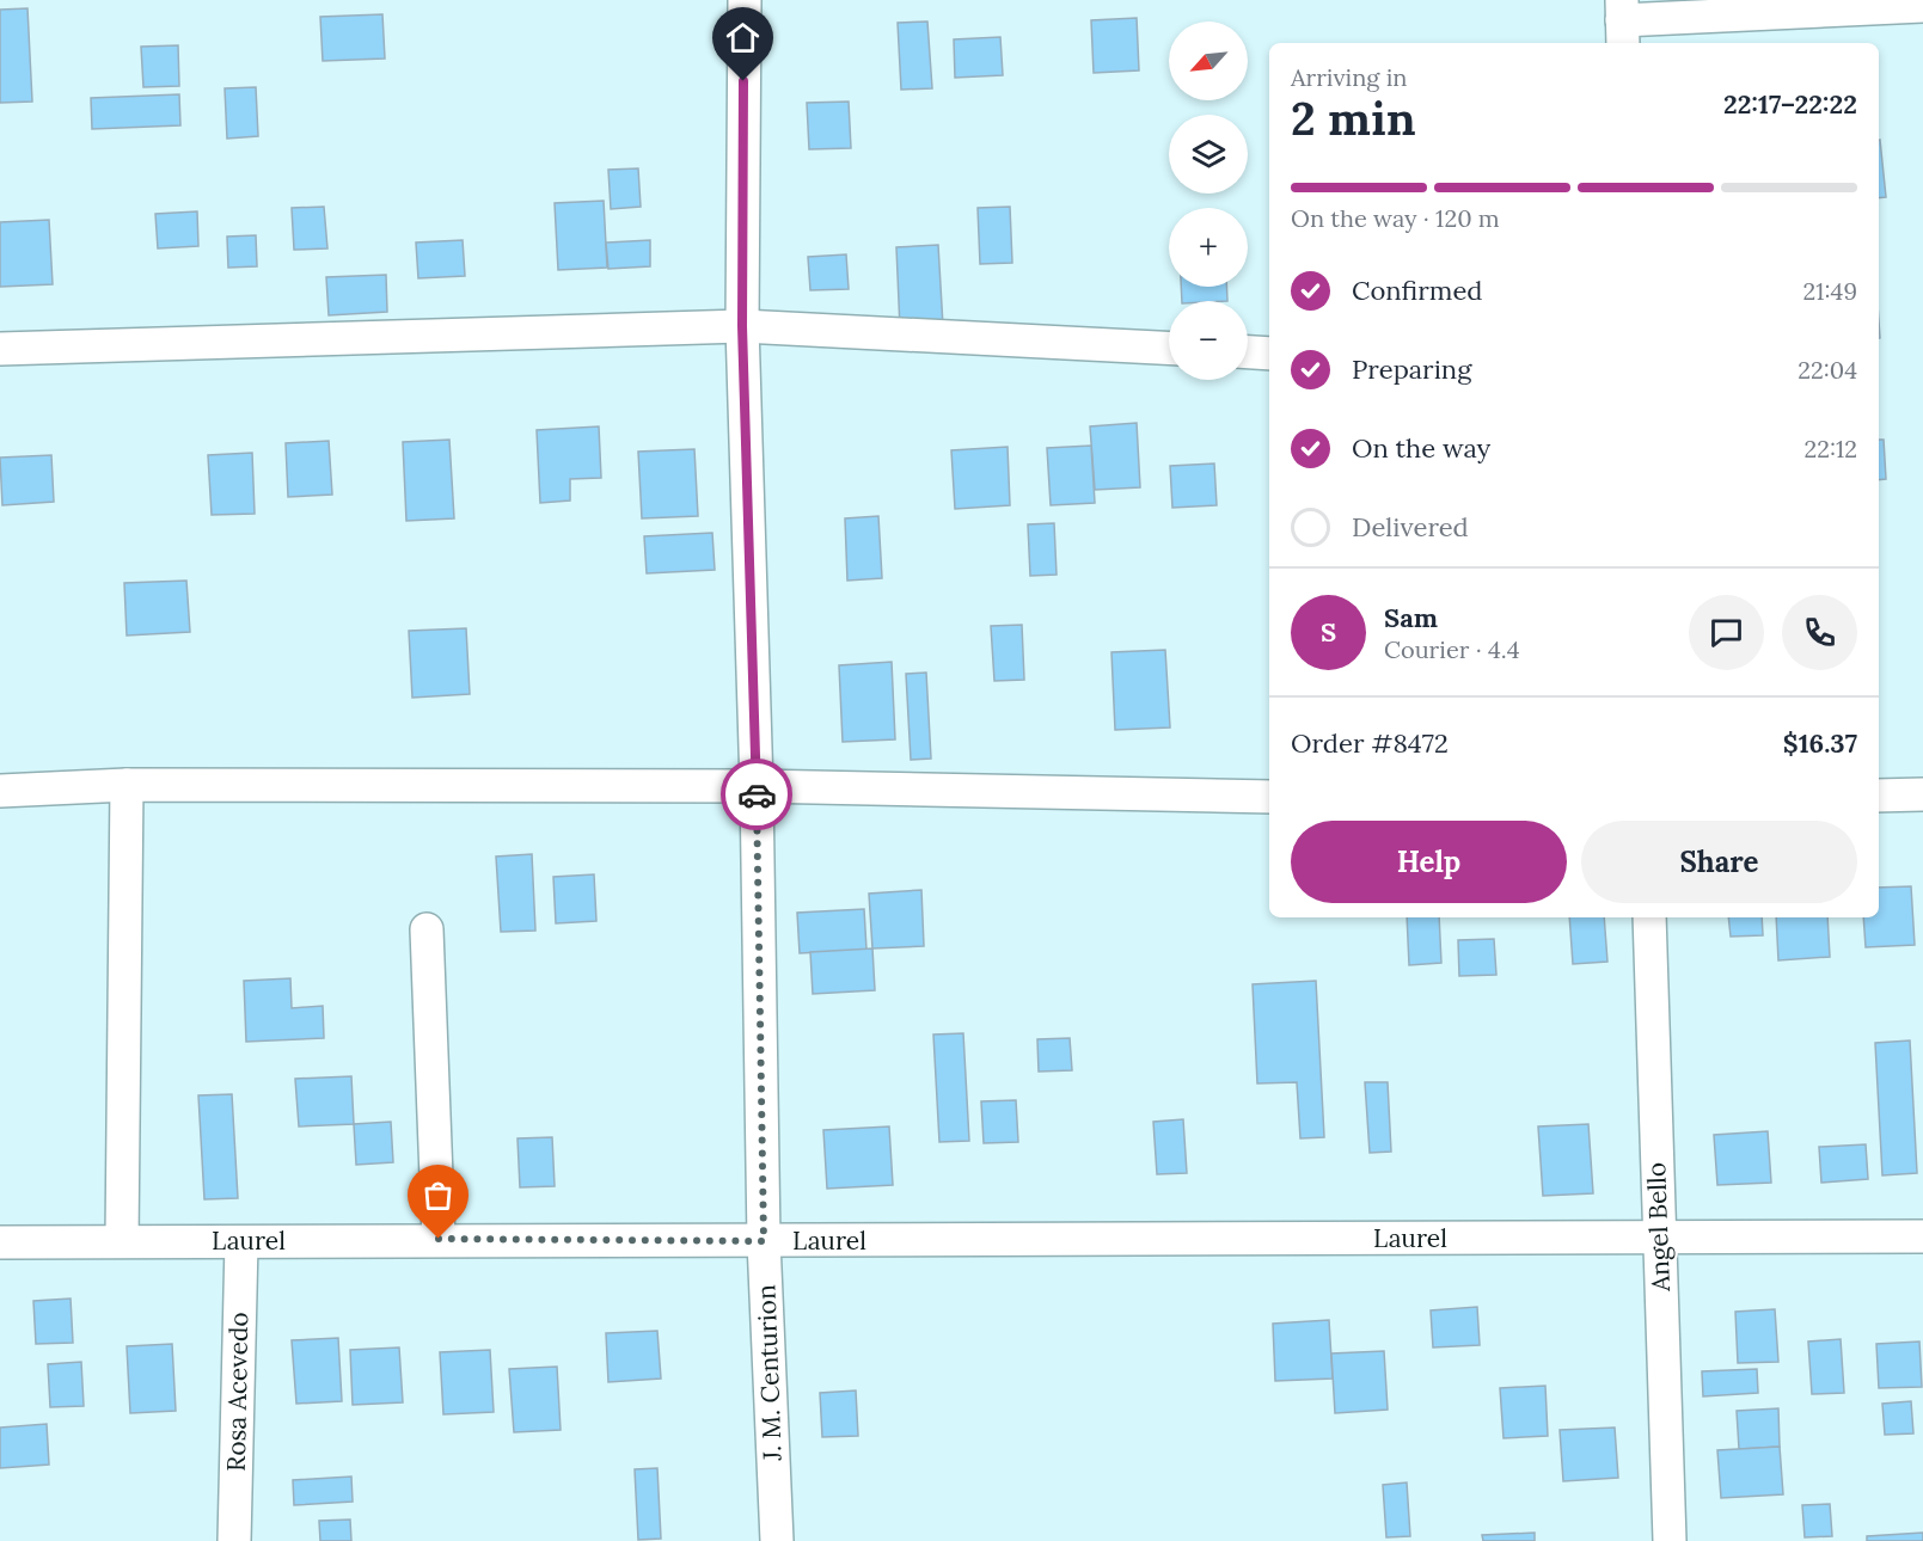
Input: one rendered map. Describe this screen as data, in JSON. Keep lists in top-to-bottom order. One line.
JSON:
{"streets":{"street":["Angel Bello","Laurel","J. M. Centurion","Rosa Acevedo"]},"crossings":[["Angel Bello","Laurel"],["Laurel","J. M. Centurion"],["Laurel","Rosa Acevedo"]],"north":"bottom left","page":{"map_buttons":["+","−"],"heading":["2 min","Arriving in","22:17–22:22"],"panel":["Sam","Courier · 4.4","Order #8472","$16.37"],"bar":"On the way · 120 m","list":[["Confirmed","21:49"],["Preparing","22:04"],["On the way","22:12"],"Delivered"],"round":"S","buttons":["Help","Share"]}}
